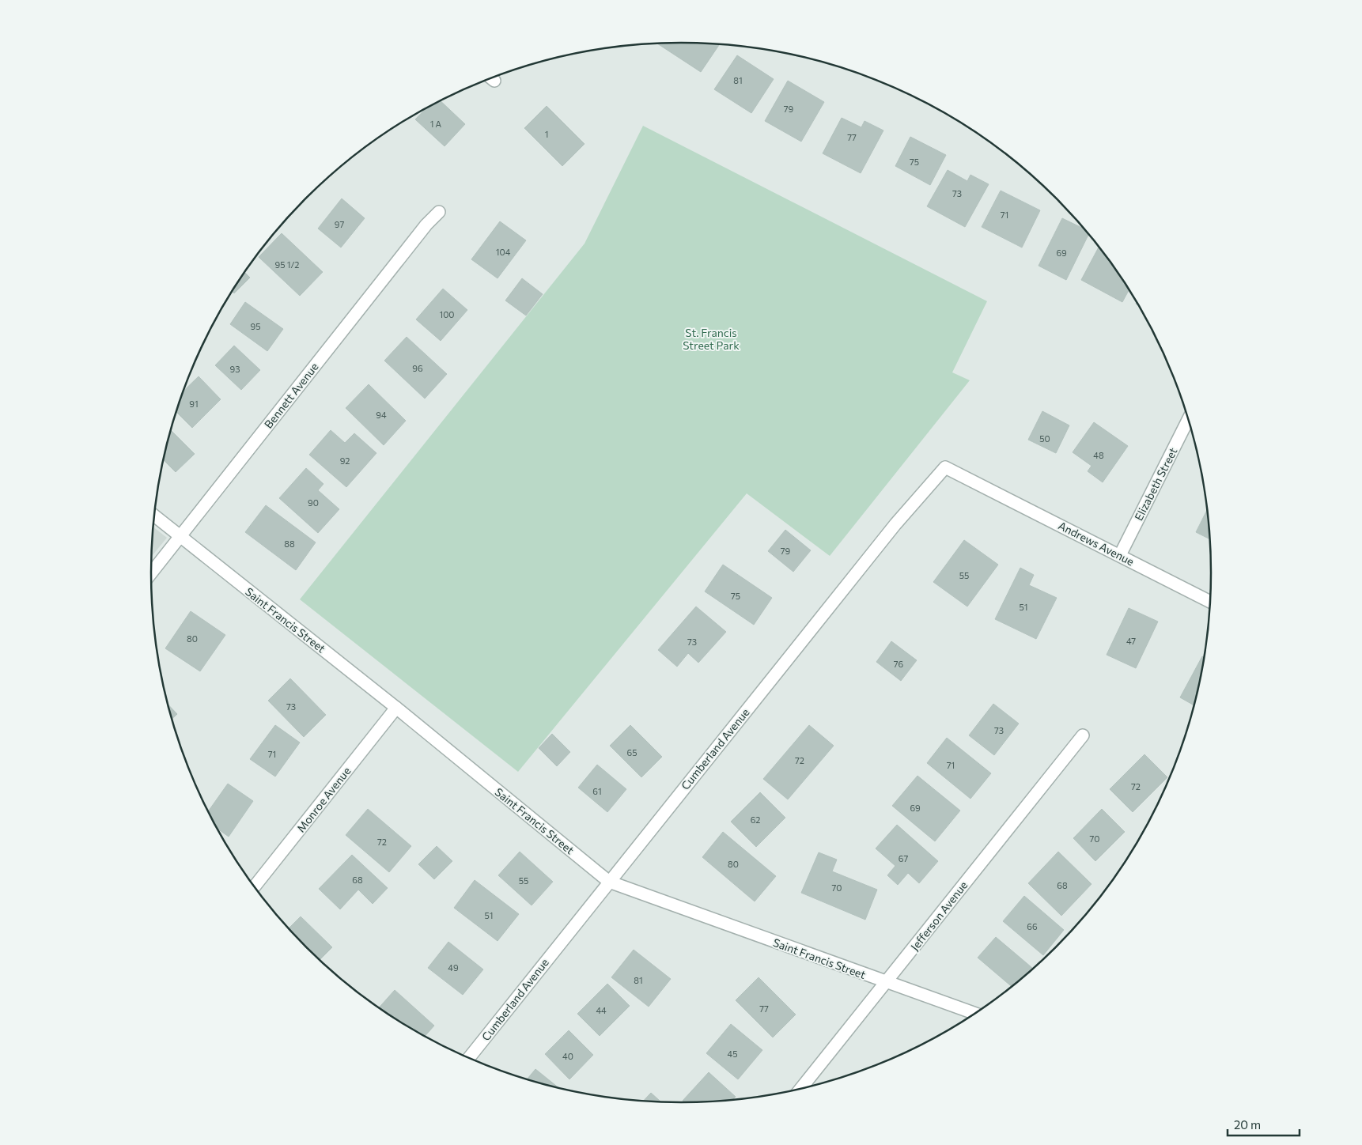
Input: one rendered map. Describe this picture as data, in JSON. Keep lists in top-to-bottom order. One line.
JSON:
{"streets":{"street":["Bennett Avenue","Elizabeth Street","Andrews Avenue","Saint Francis Street","Cumberland Avenue","Monroe Avenue","Jefferson Avenue"]},"crossings":[["Bennett Avenue","Saint Francis Street"],["Elizabeth Street","Andrews Avenue"],["Andrews Avenue","Cumberland Avenue"],["Saint Francis Street","Cumberland Avenue"],["Saint Francis Street","Monroe Avenue"],["Saint Francis Street","Jefferson Avenue"]],"parks":["St. Francis Street Park"],"house_numbers":["81","79","1 A","1","77","75","73","71","97","104","69","95 1/2","100","95","96","93","91","94","50","48","92","90","88","79","55","75","51","80","47","73","76","73","73","65","71","72","71","72","61","69","62","70","72","67","80","68","55","68","70","51","66","49","81","77","44","45","40"],"scale_bar":"20 m"}
